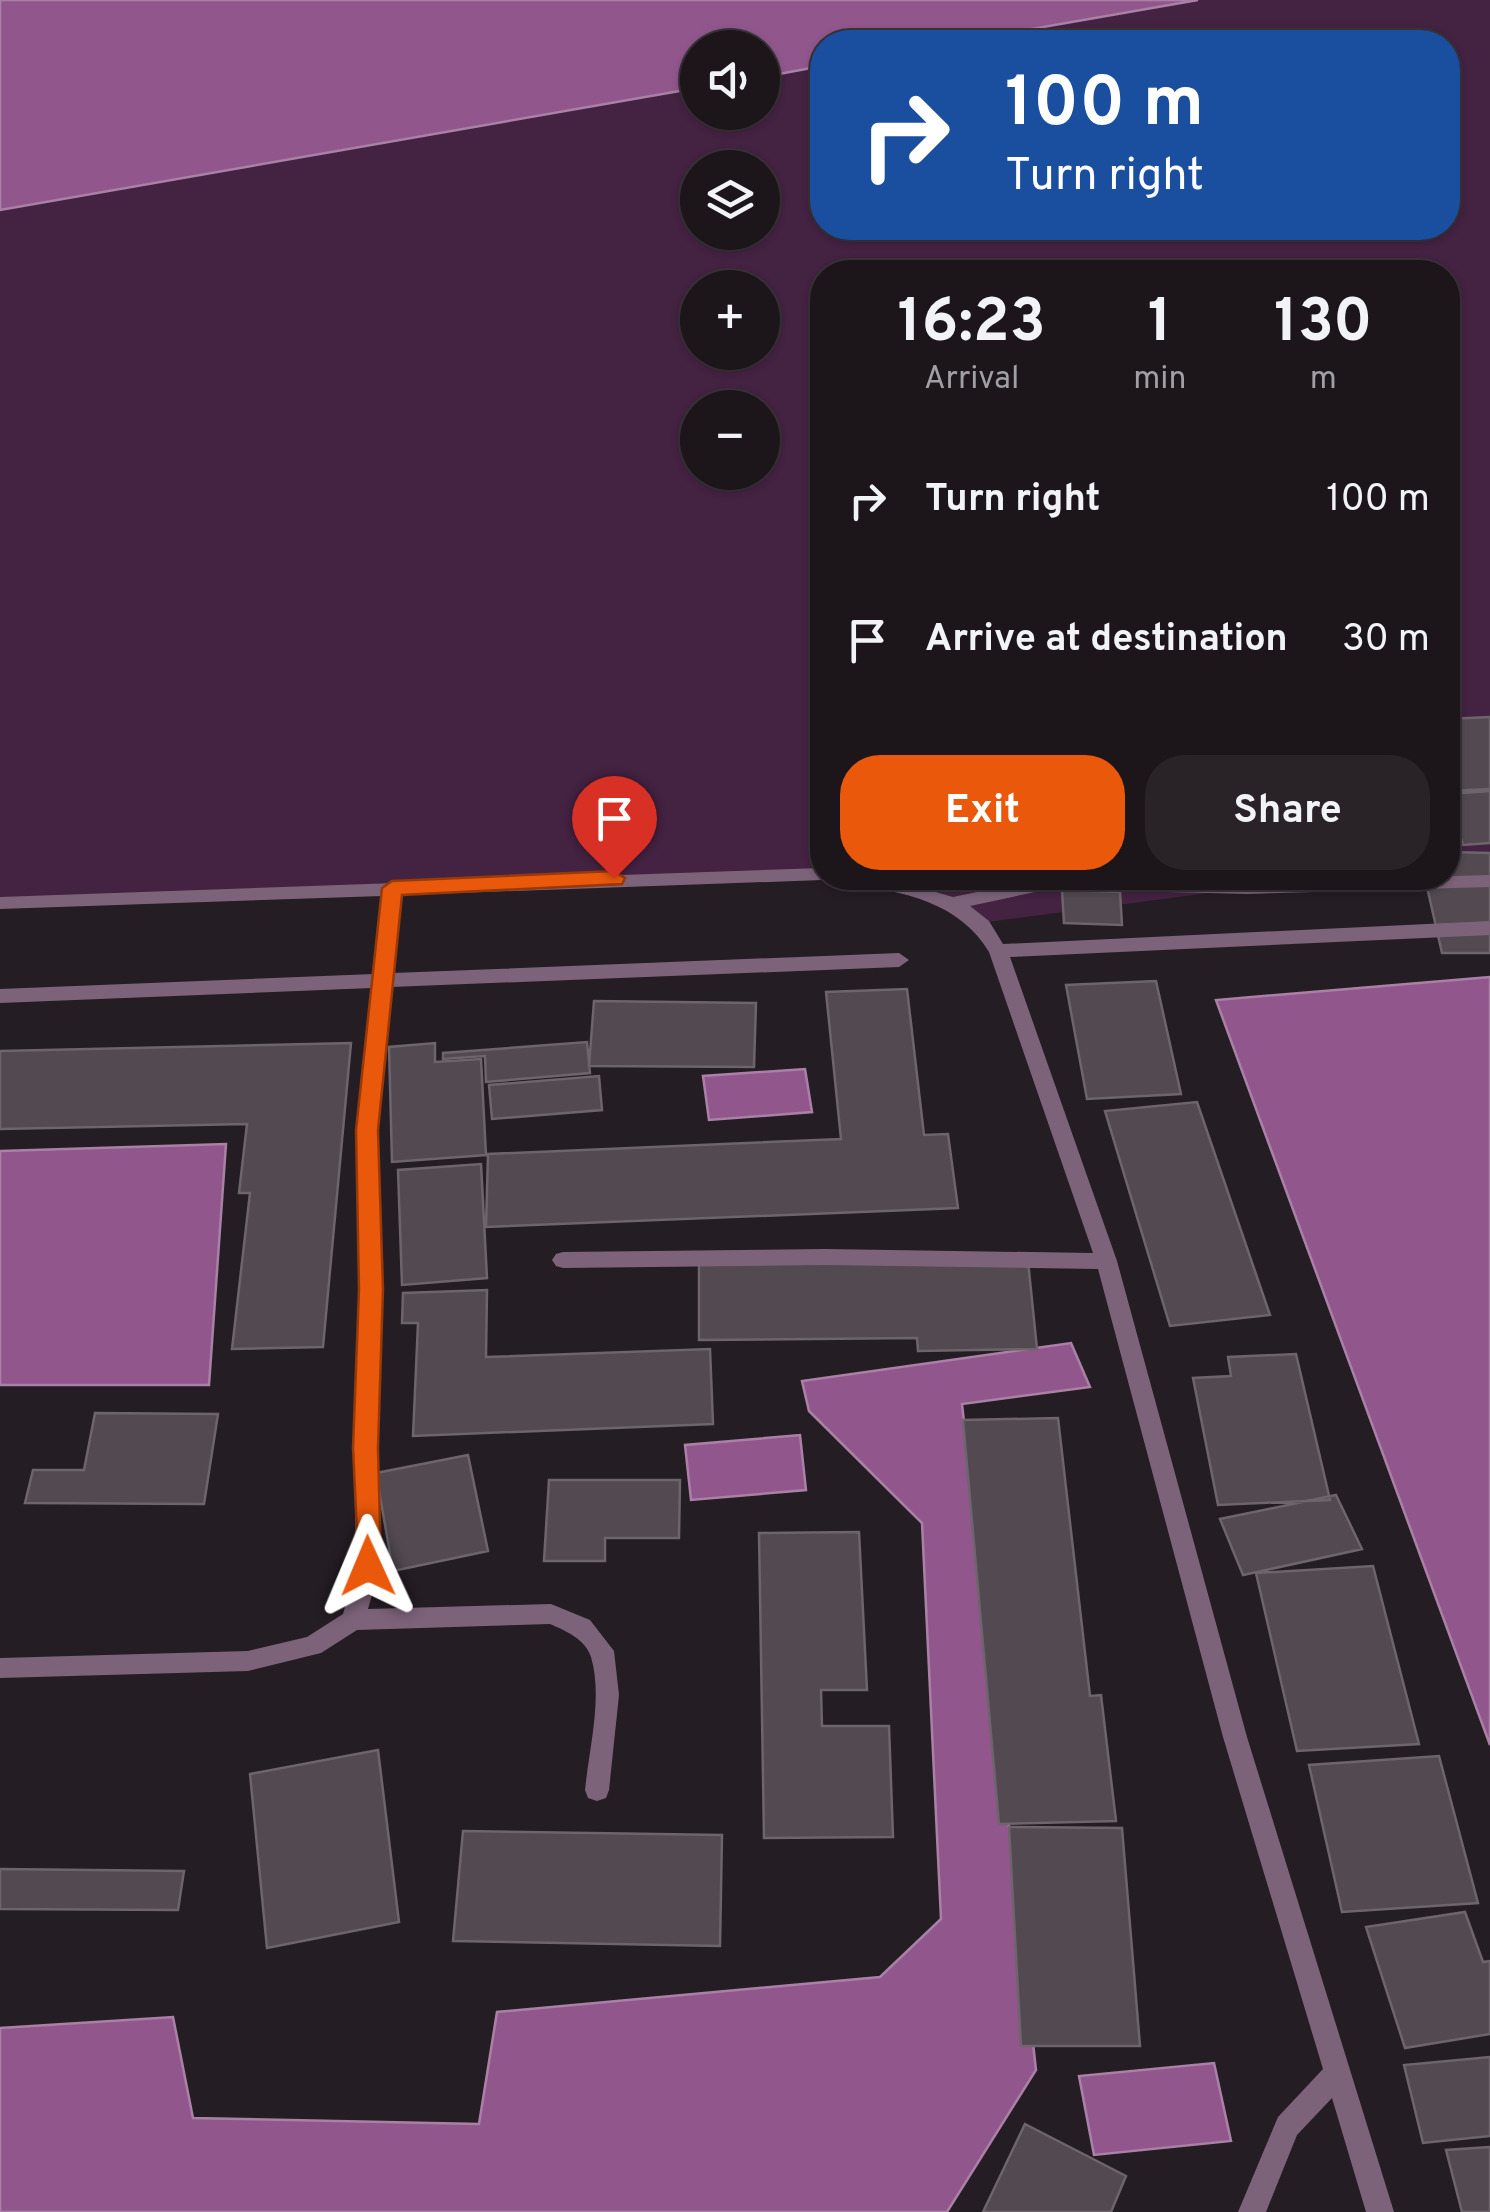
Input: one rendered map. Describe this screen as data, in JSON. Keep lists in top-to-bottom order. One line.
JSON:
{"page":{"map_buttons":["+","−"],"turn":["100 m","Turn right"],"eta":["16:23","Arrival","1","min","130","m"],"list":[{"name":"Turn right","value":"100 m"},{"name":"Arrive at destination","value":"30 m"}],"buttons":["Exit","Share"]}}
